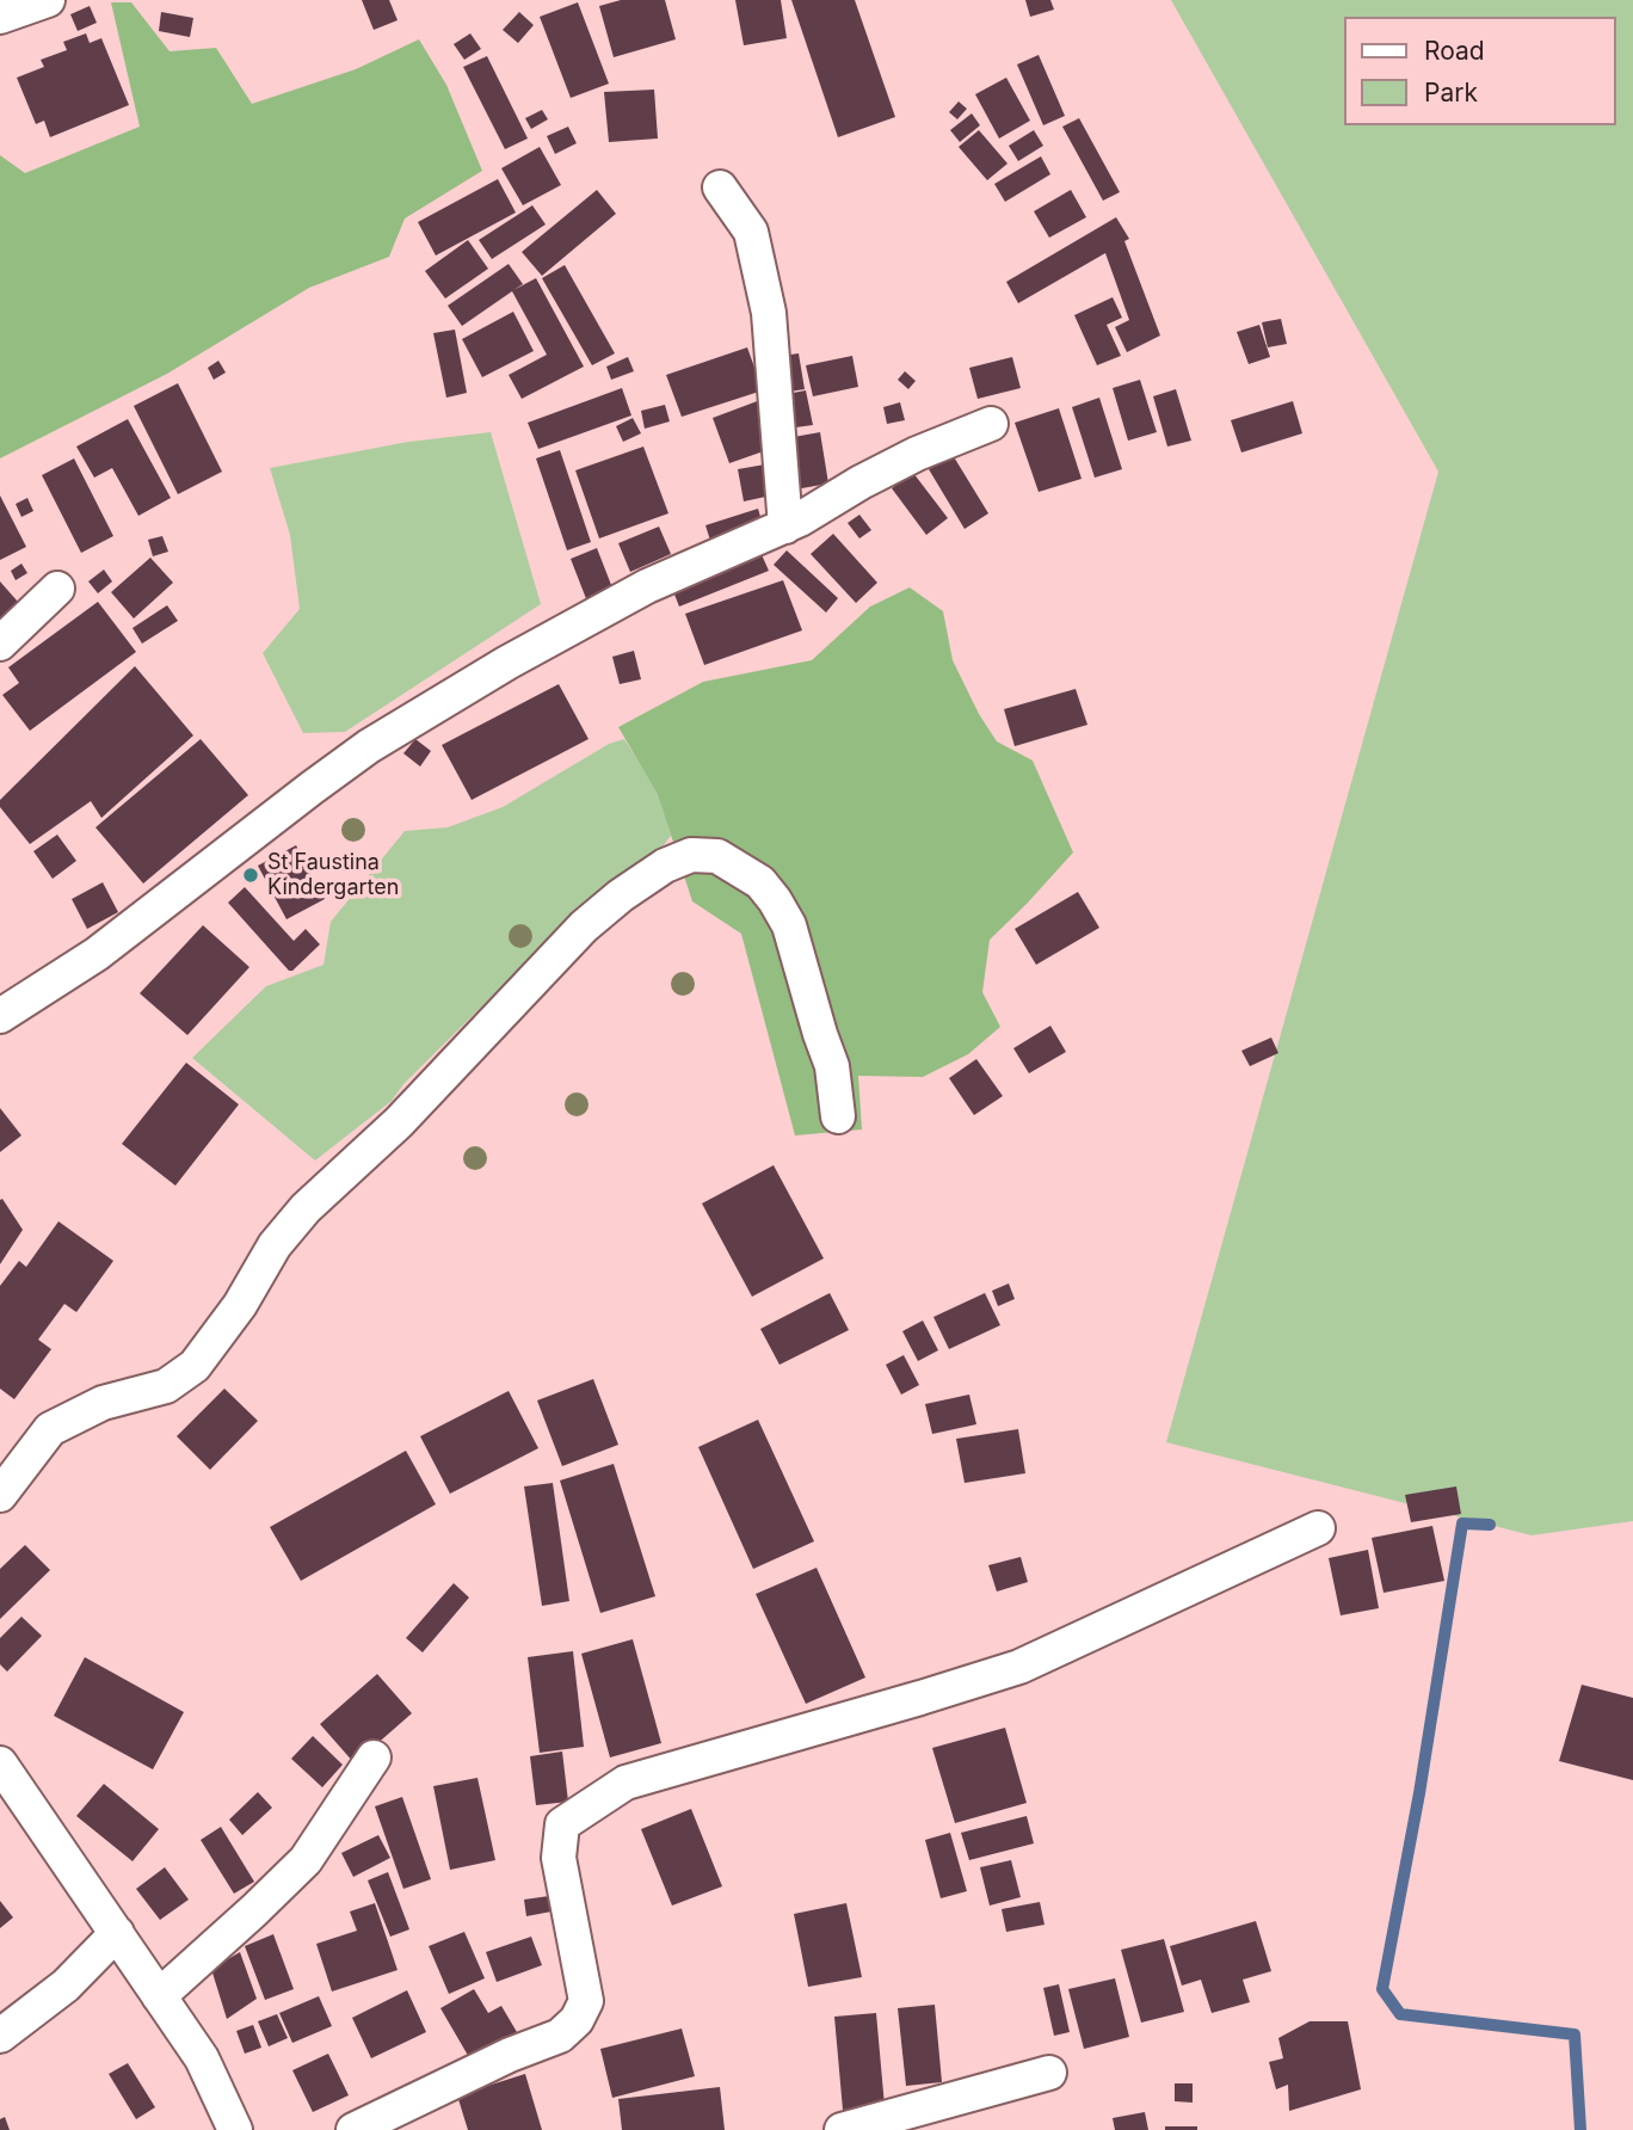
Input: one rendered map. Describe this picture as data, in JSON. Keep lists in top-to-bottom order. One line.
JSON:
{"places":["St Faustina Kindergarten"],"legend":["Road","Park"]}
